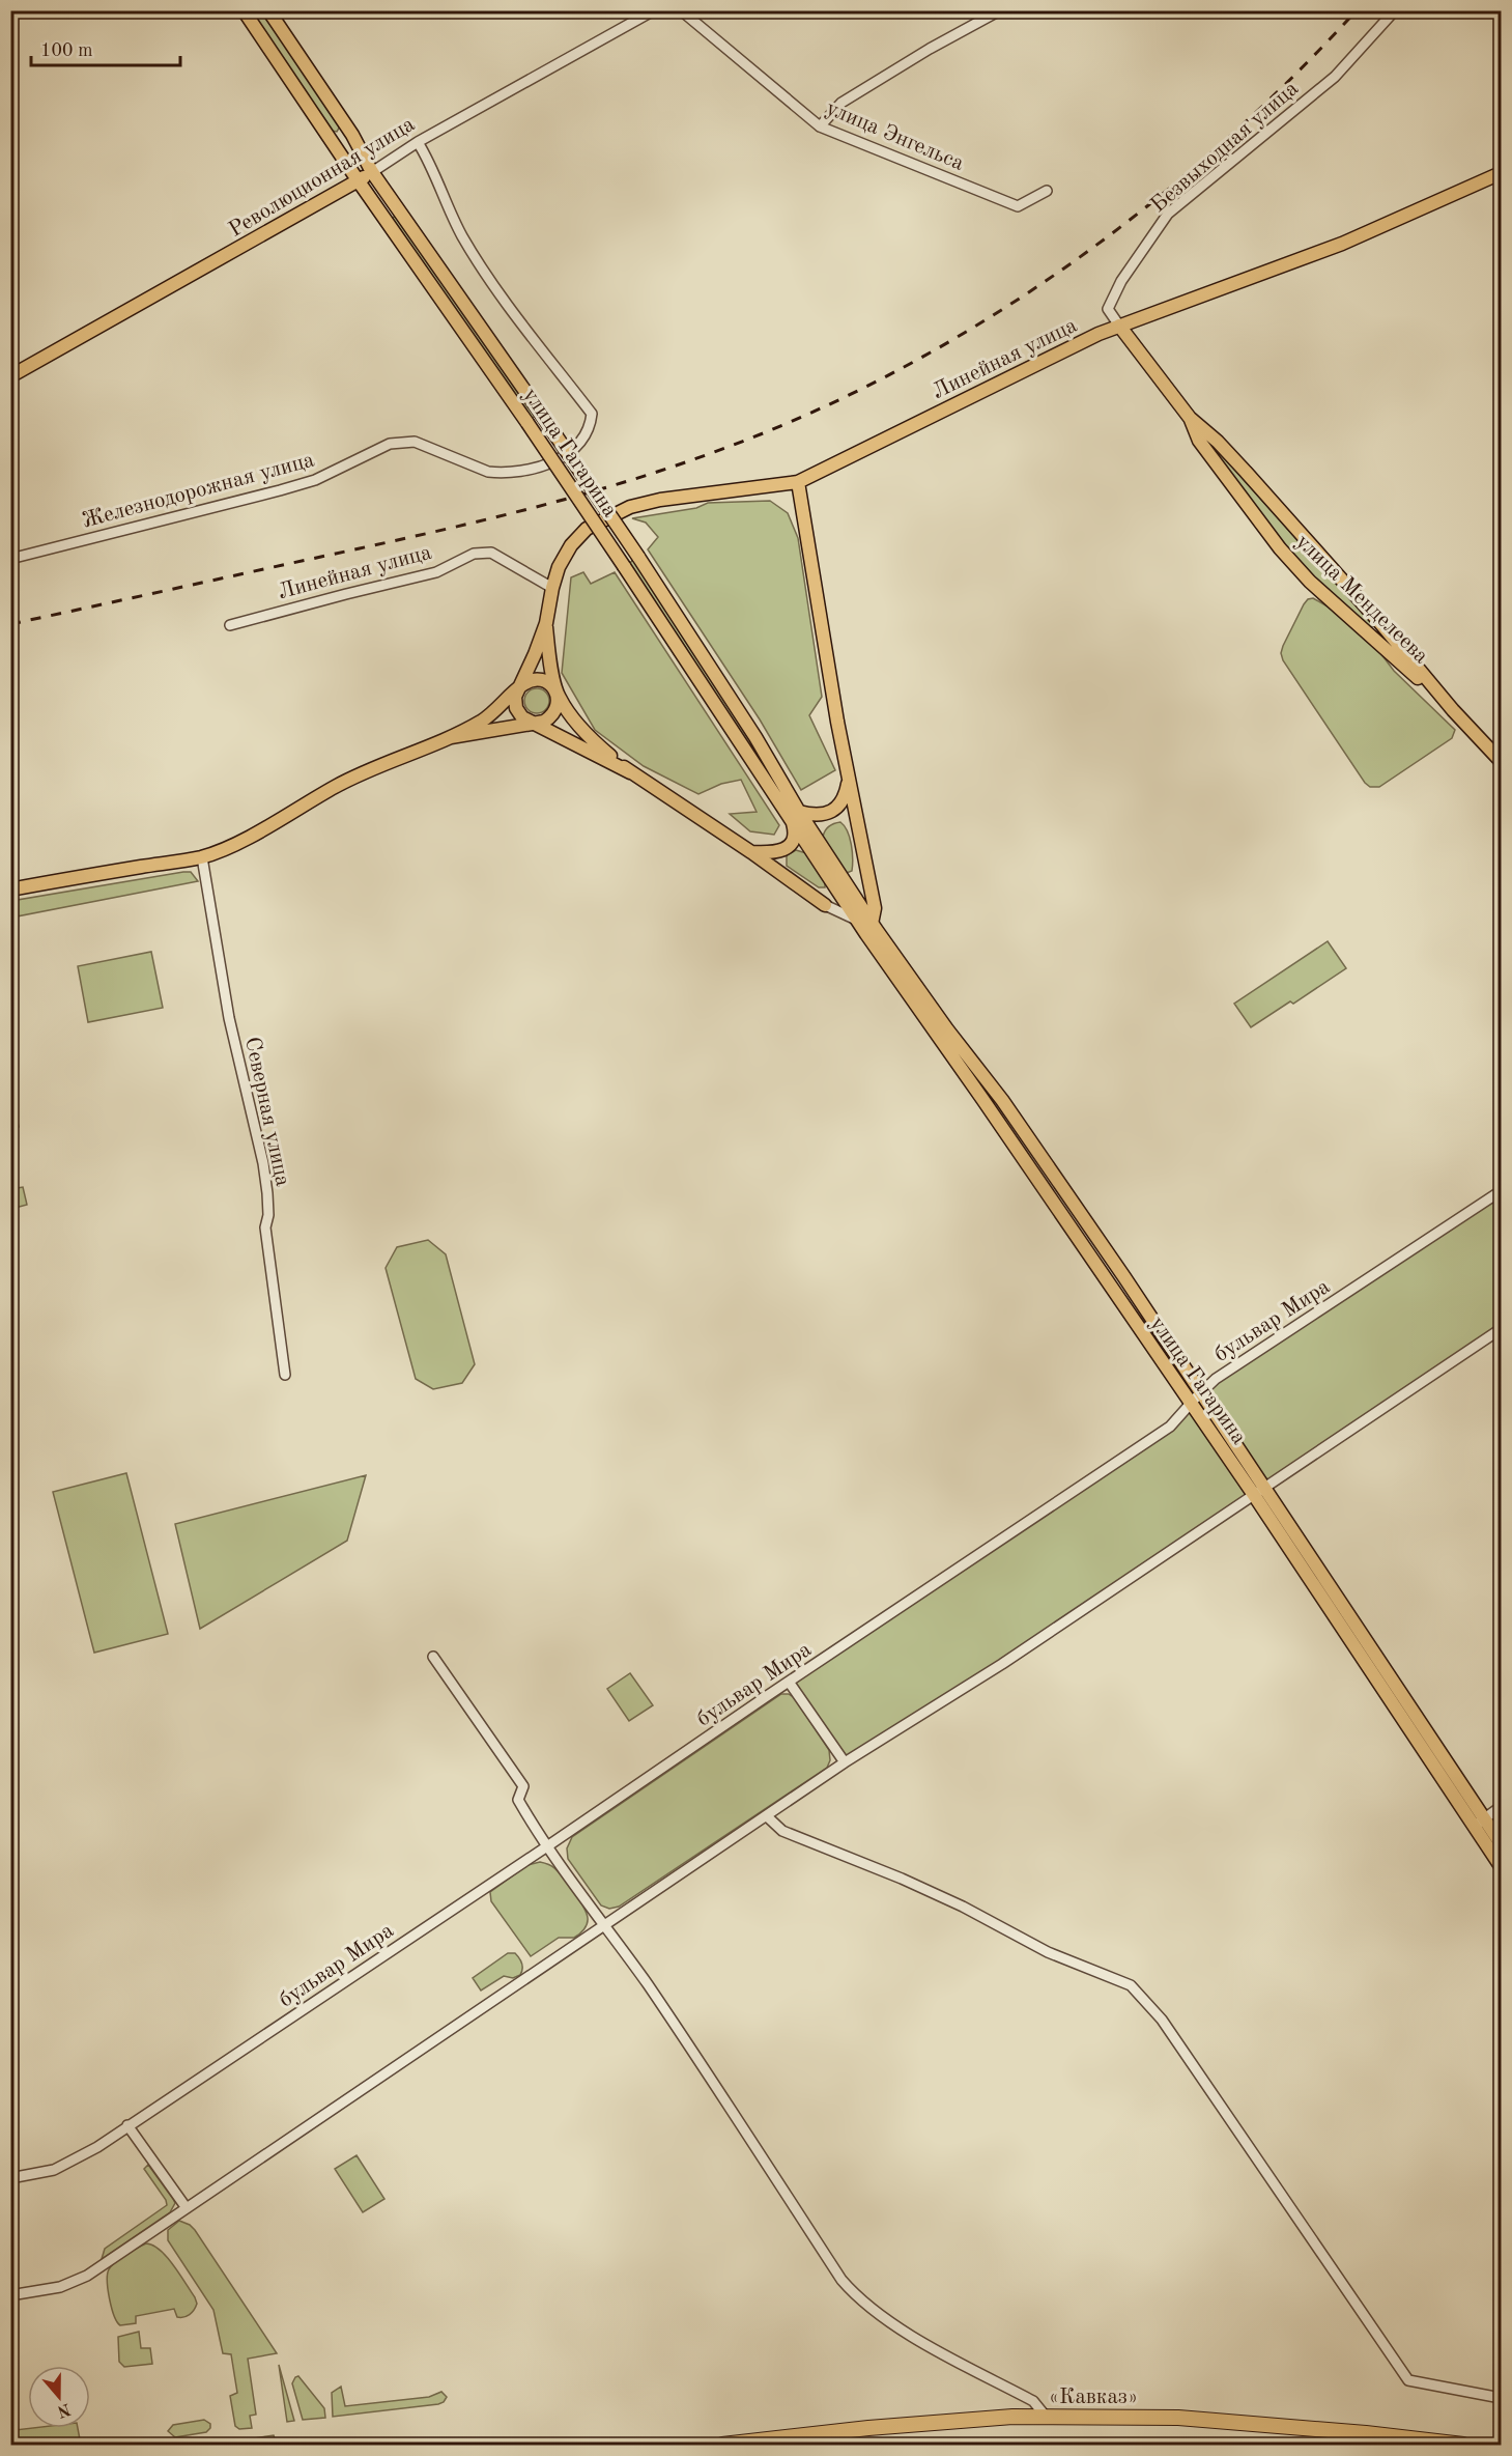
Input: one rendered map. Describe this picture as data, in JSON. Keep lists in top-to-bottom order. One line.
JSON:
{"streets":{"highway":["«Кавказ»"],"main road":["Революционная улица","Линейная улица","улица Гагарина","улица Менделеева"],"street":["улица Энгельса","Безвыходная улица","Железнодорожная улица","Северная улица","бульвар Мира"]},"crossings":[["Безвыходная улица","Линейная улица"],["Безвыходная улица","улица Менделеева"],["Революционная улица","улица Гагарина"],["Революционная улица","Железнодорожная улица"],["Линейная улица","улица Гагарина"],["Линейная улица","улица Менделеева"],["улица Гагарина","бульвар Мира"]],"scale_bar":"100 m","north":"bottom"}
